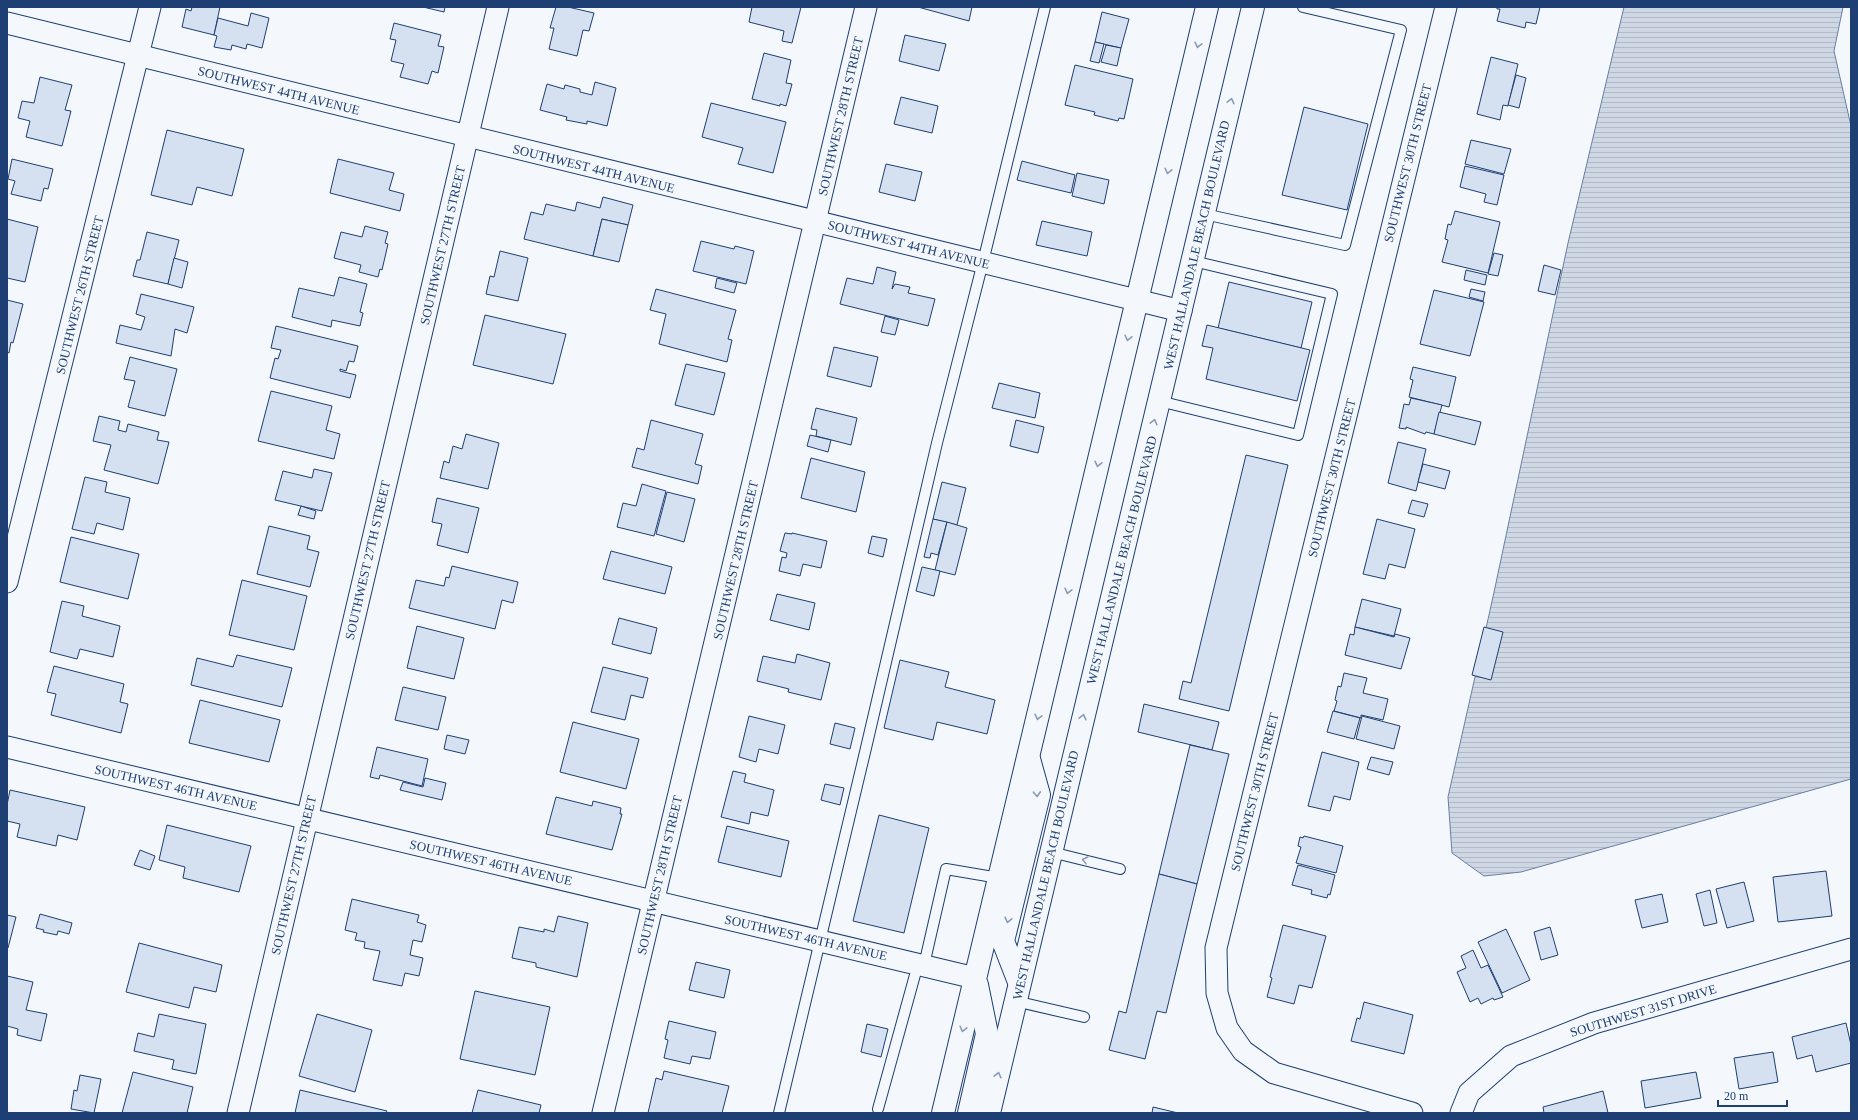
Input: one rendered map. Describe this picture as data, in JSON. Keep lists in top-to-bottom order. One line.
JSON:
{"streets":{"main road":["WEST HALLANDALE BEACH BOULEVARD"],"street":["SOUTHWEST 44TH AVENUE","SOUTHWEST 28TH STREET","SOUTHWEST 30TH STREET","SOUTHWEST 27TH STREET","SOUTHWEST 26TH STREET","SOUTHWEST 46TH AVENUE","SOUTHWEST 31ST DRIVE"]},"crossings":[["SOUTHWEST 44TH AVENUE","SOUTHWEST 28TH STREET"],["SOUTHWEST 44TH AVENUE","SOUTHWEST 27TH STREET"],["SOUTHWEST 44TH AVENUE","WEST HALLANDALE BEACH BOULEVARD"],["SOUTHWEST 44TH AVENUE","SOUTHWEST 26TH STREET"],["SOUTHWEST 28TH STREET","SOUTHWEST 46TH AVENUE"],["SOUTHWEST 27TH STREET","SOUTHWEST 46TH AVENUE"]],"scale_bar":"20 m"}
